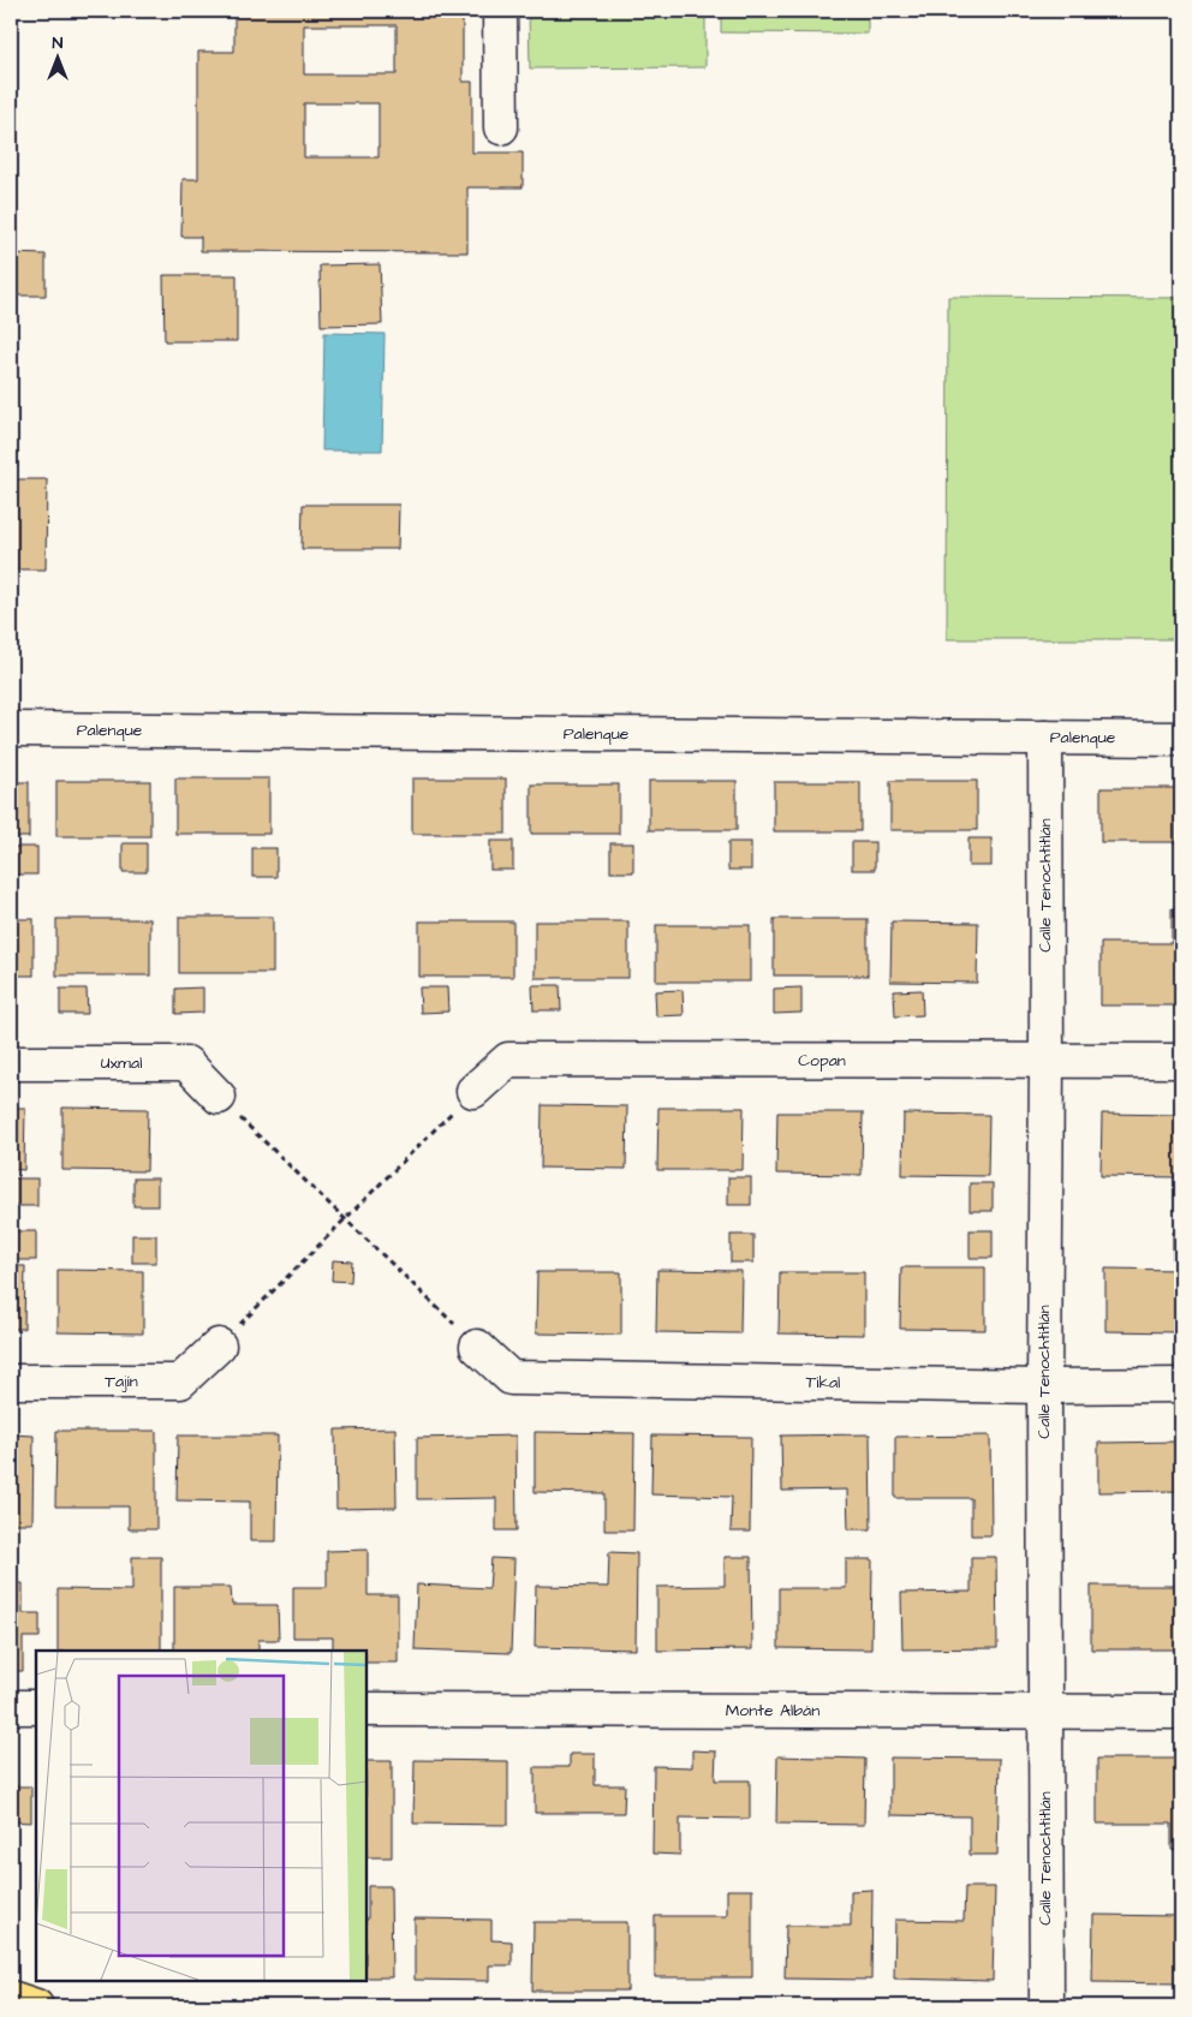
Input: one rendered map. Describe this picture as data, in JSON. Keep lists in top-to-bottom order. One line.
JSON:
{"streets":{"street":["Palenque","Calle Tenochtitlán","Copan","Uxmal","Tajín","Tikal","Monte Albán"]},"crossings":[["Palenque","Calle Tenochtitlán"],["Calle Tenochtitlán","Copan"],["Calle Tenochtitlán","Tikal"],["Calle Tenochtitlán","Monte Albán"]],"north":"top"}
